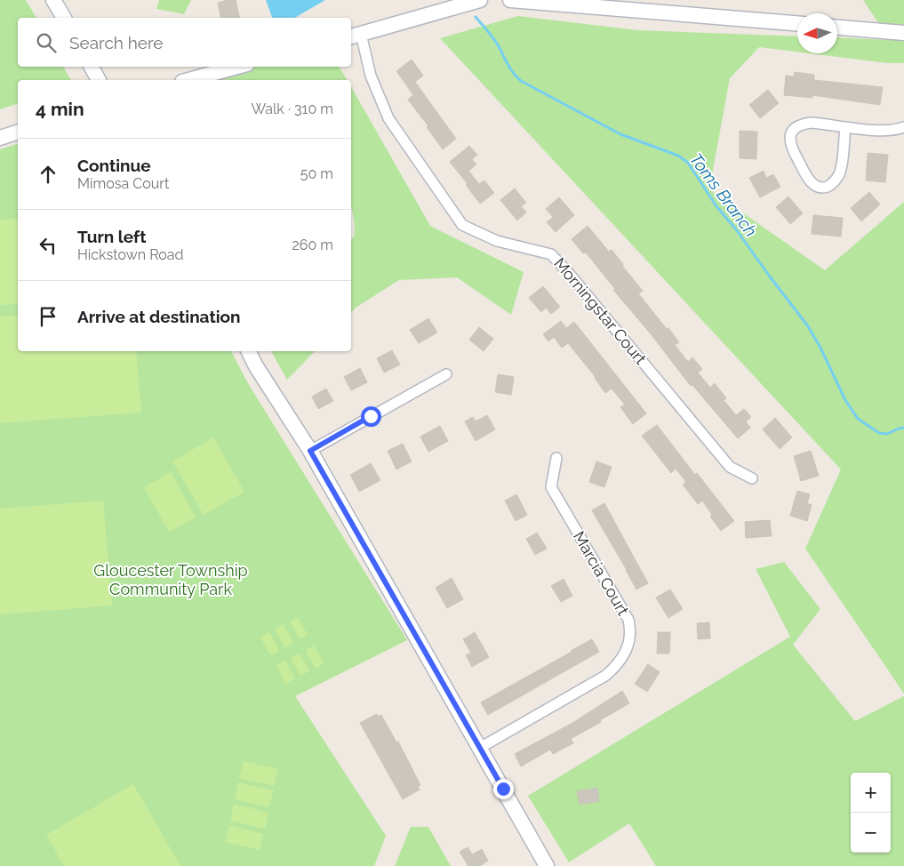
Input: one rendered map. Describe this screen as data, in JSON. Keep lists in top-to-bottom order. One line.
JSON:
{"streets":{"street":["Morningstar Court","Marcia Court"]},"water":["Toms Branch"],"parks":["Gloucester Township Community Park"],"north":"left","page":{"search":"Search here","heading":["4 min","Walk · 310 m"],"list":[["Continue","Mimosa Court","50 m"],["Turn left","Hickstown Road","260 m"],"Arrive at destination"],"map_buttons":["+","−"]}}
